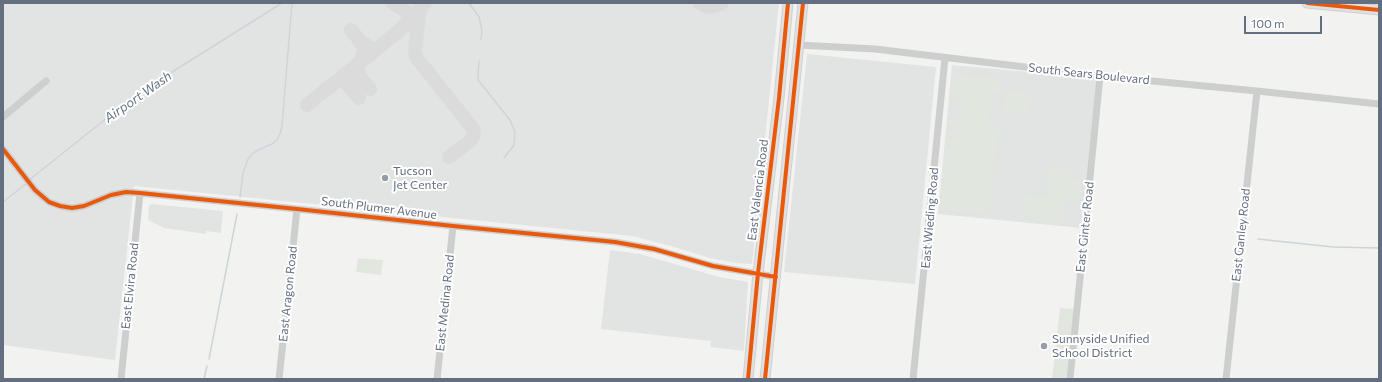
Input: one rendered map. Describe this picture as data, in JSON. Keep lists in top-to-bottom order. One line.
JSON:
{"streets":{"main road":["East Valencia Road"],"street":["South Sears Boulevard","South Plumer Avenue","East Wieding Road","East Ginter Road","East Ganley Road","East Elvira Road","East Aragon Road","East Medina Road"]},"crossings":[["South Sears Boulevard","East Valencia Road"],["South Sears Boulevard","East Wieding Road"],["South Sears Boulevard","East Ginter Road"],["South Sears Boulevard","East Ganley Road"],["East Valencia Road","South Plumer Avenue"],["South Plumer Avenue","East Elvira Road"],["South Plumer Avenue","East Aragon Road"],["South Plumer Avenue","East Medina Road"]],"water":["Airport Wash"],"places":["Tucson Jet Center","Sunnyside Unified School District"],"scale_bar":"100 m"}
